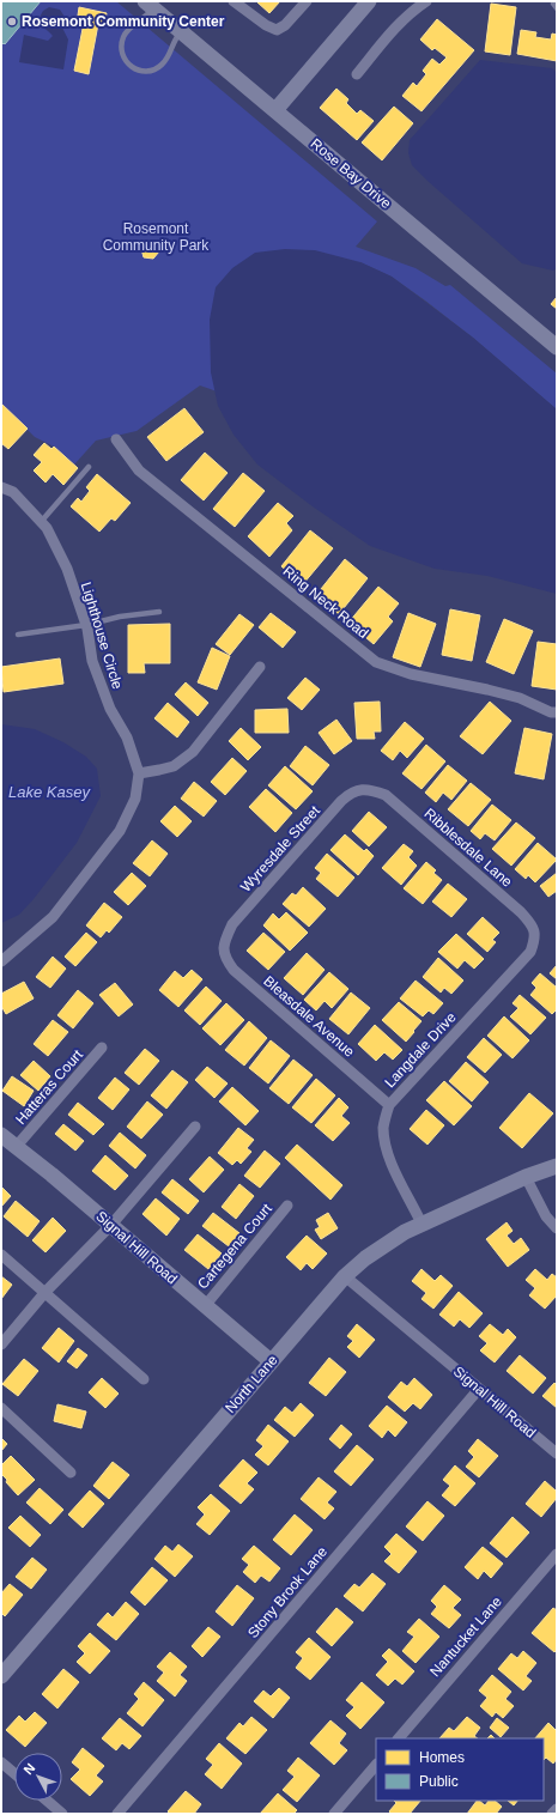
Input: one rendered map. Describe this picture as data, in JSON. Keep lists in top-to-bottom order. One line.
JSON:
{"streets":{"street":["Rose Bay Drive","Ring Neck Road","Lighthouse Circle","Ribblesdale Lane","Wyresdale Street","Bleasdale Avenue","Langdale Drive","Hatteras Court","Cartegena Court","Signal Hill Road","North Lane","Stony Brook Lane","Nantucket Lane"]},"crossings":[["Ribblesdale Lane","Wyresdale Street"],["Ribblesdale Lane","Langdale Drive"],["Wyresdale Street","Bleasdale Avenue"],["Bleasdale Avenue","Langdale Drive"],["Langdale Drive","North Lane"],["Hatteras Court","Signal Hill Road"],["Cartegena Court","Signal Hill Road"],["Signal Hill Road","North Lane"],["Signal Hill Road","Stony Brook Lane"]],"water":["Lake Kasey"],"parks":["Rosemont Community Park"],"places":["Rosemont Community Center"],"legend":["Homes","Public"],"north":"top left"}
